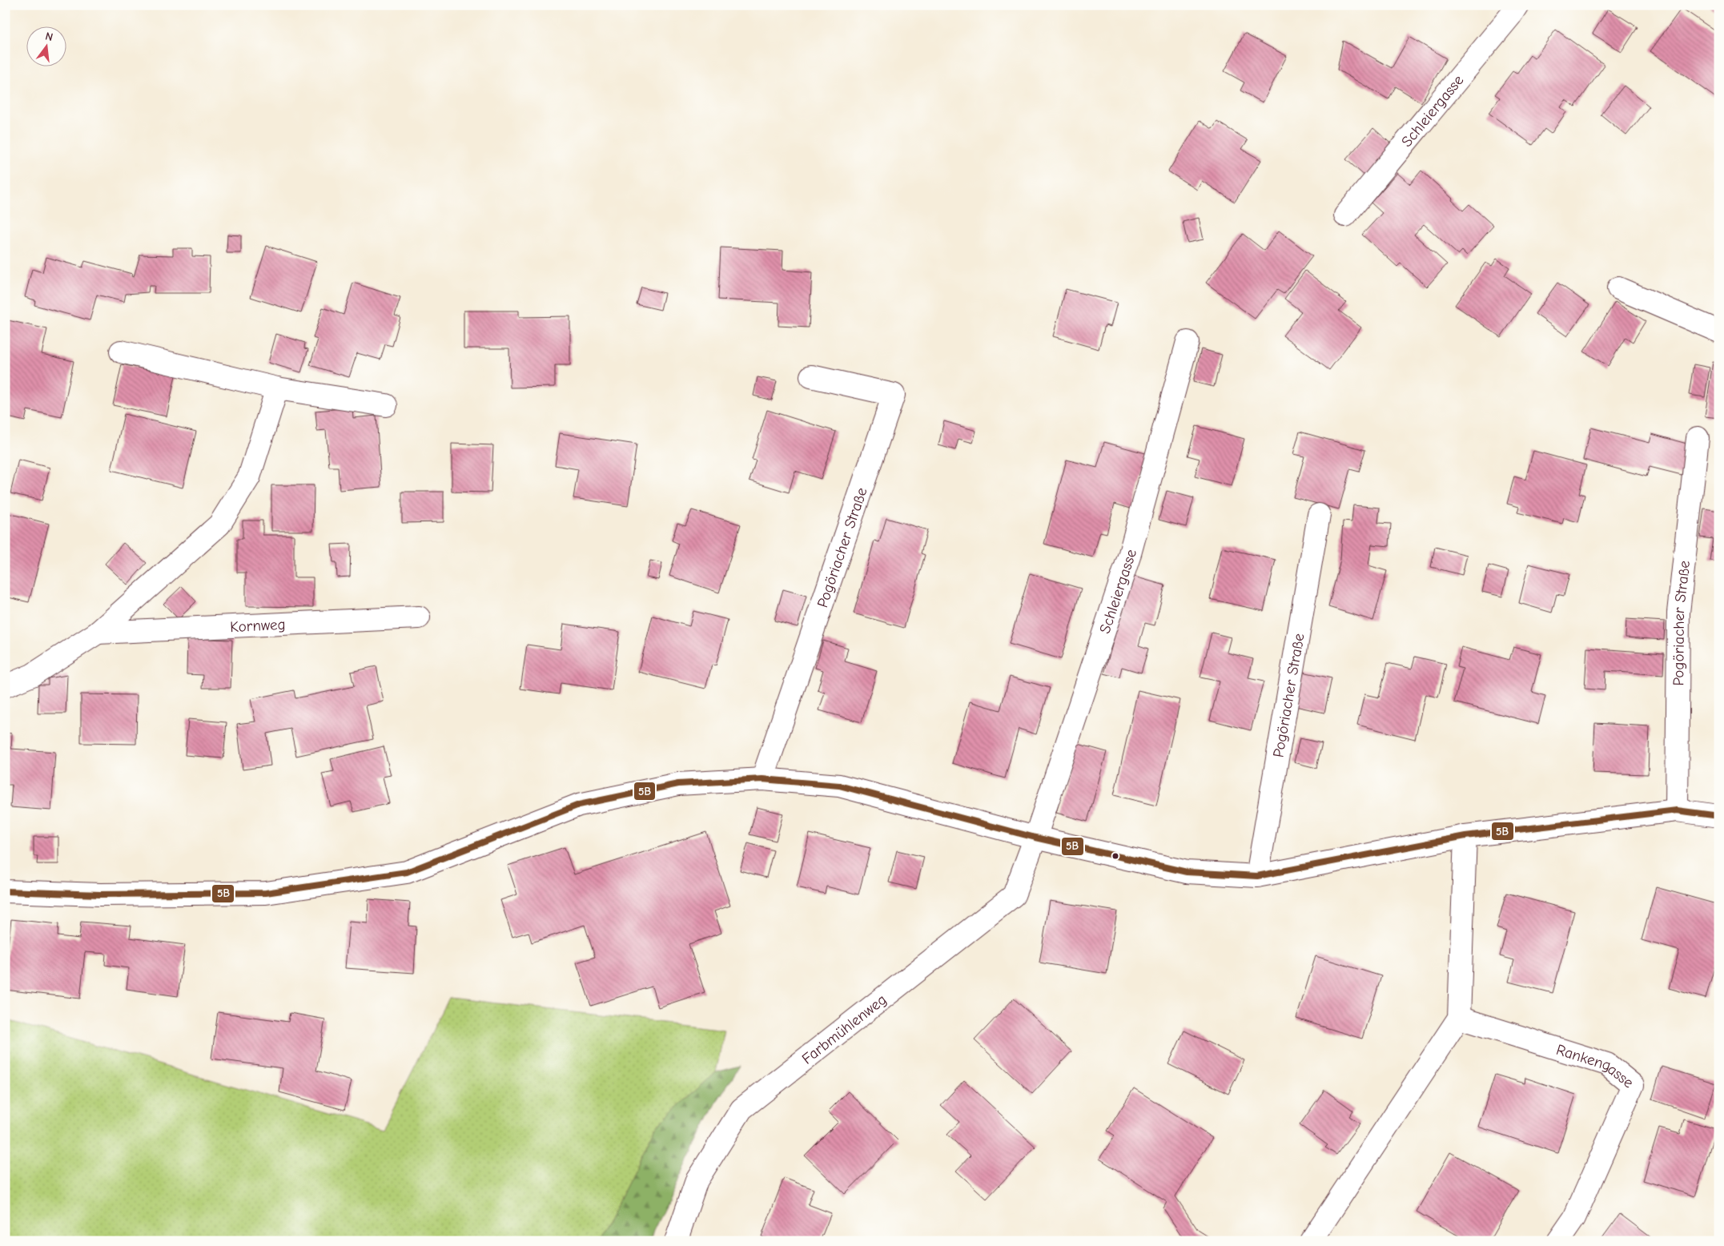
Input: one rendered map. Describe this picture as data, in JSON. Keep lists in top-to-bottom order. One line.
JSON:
{"streets":{"street":["Schleiergasse","Pogöriacher Straße","Kornweg","Farbmühlenweg","Rankengasse"]},"crossings":[["Schleiergasse","Farbmühlenweg"]],"lines":["transit line 5B"],"north":"top"}
